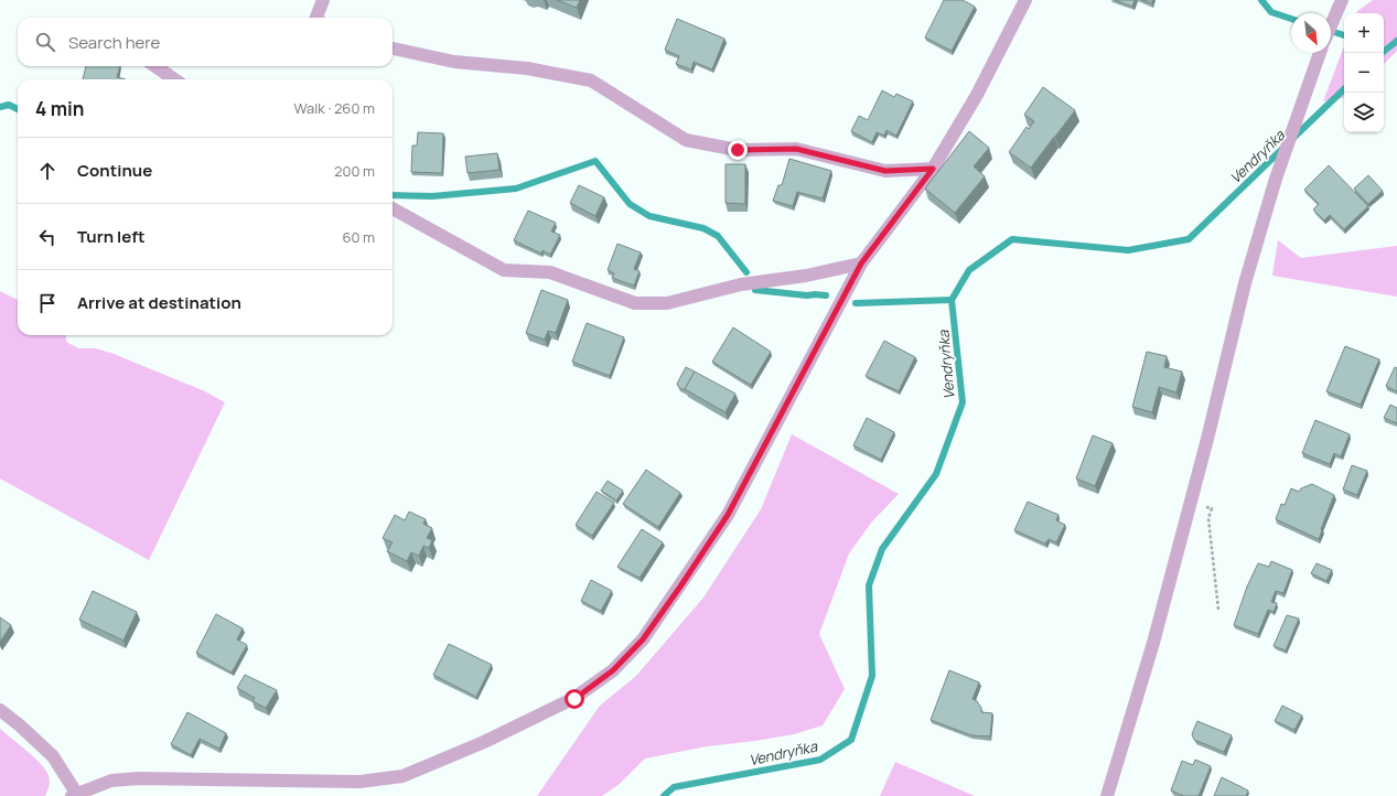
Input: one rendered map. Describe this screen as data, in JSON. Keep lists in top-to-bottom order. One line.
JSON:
{"water":["Vendryňka"],"north":"bottom right","page":{"map_buttons":["+","−"],"search":"Search here","heading":["4 min","Walk · 260 m"],"list":[["Continue","200 m"],["Turn left","60 m"],"Arrive at destination"]}}
